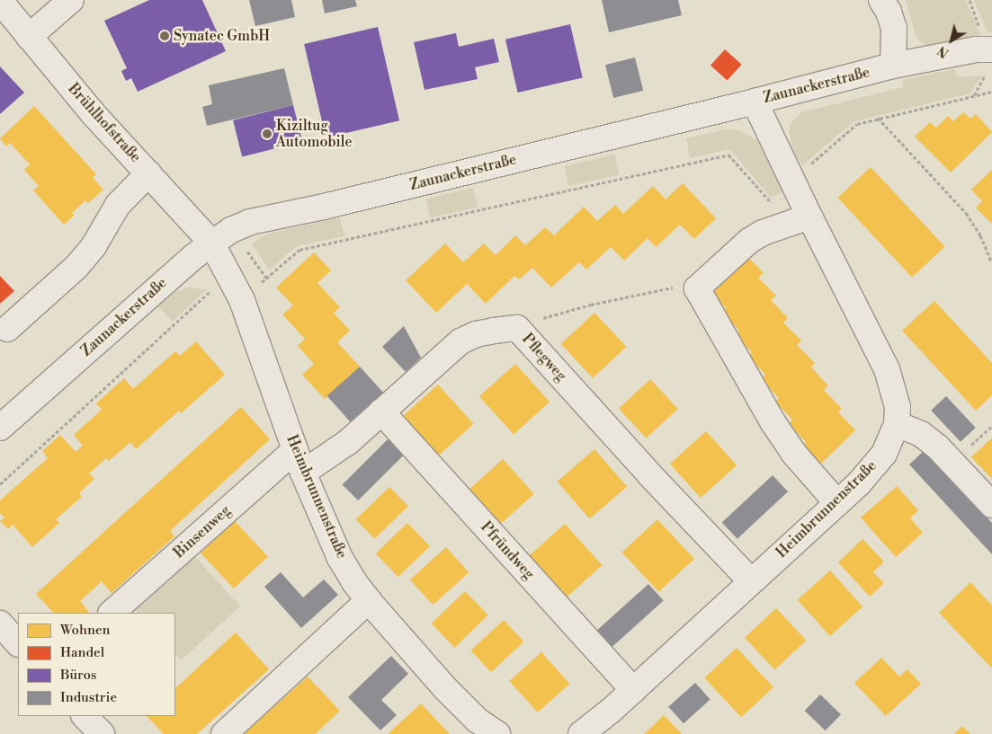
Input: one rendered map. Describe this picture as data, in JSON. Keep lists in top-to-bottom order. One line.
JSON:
{"streets":{"street":["Zaunackerstraße","Brühlhofstraße","Pflegweg","Heimbrunnenstraße","Binsenweg","Pfründweg"]},"crossings":[["Zaunackerstraße","Brühlhofstraße"],["Zaunackerstraße","Heimbrunnenstraße"],["Brühlhofstraße","Heimbrunnenstraße"],["Pflegweg","Heimbrunnenstraße"],["Pflegweg","Binsenweg"],["Pflegweg","Pfründweg"],["Heimbrunnenstraße","Binsenweg"],["Heimbrunnenstraße","Pfründweg"]],"places":["Synatec GmbH","Kiziltug Automobile"],"legend":["Wohnen","Handel","Büros","Industrie"],"north":"bottom left"}
